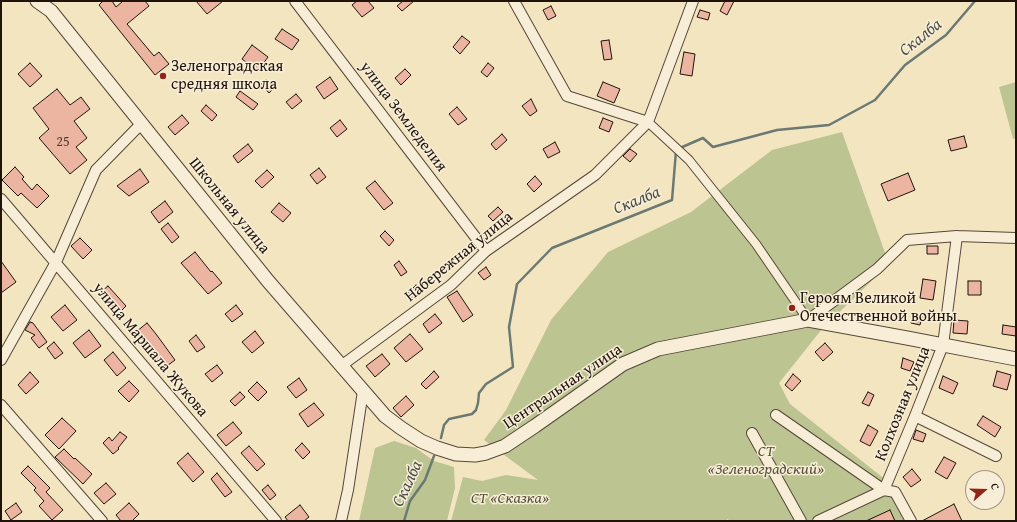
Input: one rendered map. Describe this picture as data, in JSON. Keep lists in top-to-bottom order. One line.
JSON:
{"streets":{"street":["улица Земледелия","Школьная улица","Набережная улица","улица Маршала Жукова","Центральная улица","Колхозная улица"]},"crossings":[["улица Земледелия","Набережная улица"],["Школьная улица","Набережная улица"],["Школьная улица","Центральная улица"],["Центральная улица","Колхозная улица"]],"water":["Скалба"],"parks":["СТ «Зеленоградский»","СТ «Сказка»"],"places":["Зеленоградская средняя школа","Героям Великой Отечественной войны"],"house_numbers":["25"],"north":"right"}
